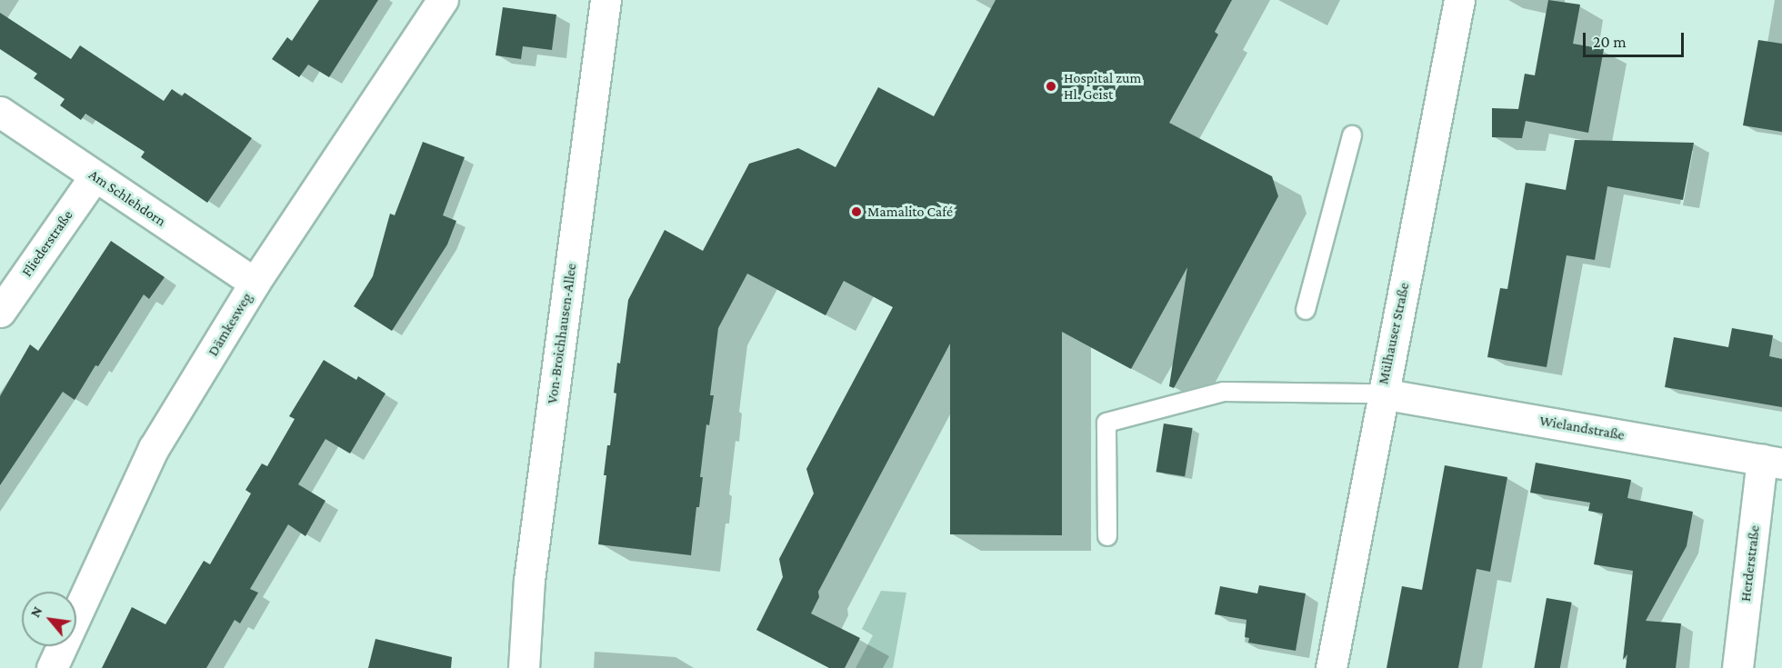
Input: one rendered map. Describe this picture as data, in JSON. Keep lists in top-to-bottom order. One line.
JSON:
{"streets":{"street":["Am Schlehdorn","Fliederstraße","Dämkesweg","Von-Broichhausen-Allee","Mülhauser Straße","Wielandstraße","Herderstraße"]},"crossings":[["Am Schlehdorn","Fliederstraße"],["Am Schlehdorn","Dämkesweg"],["Mülhauser Straße","Wielandstraße"],["Wielandstraße","Herderstraße"]],"places":["Hospital zum Hl. Geist","Mamalito Café"],"scale_bar":"20 m","north":"top left"}
